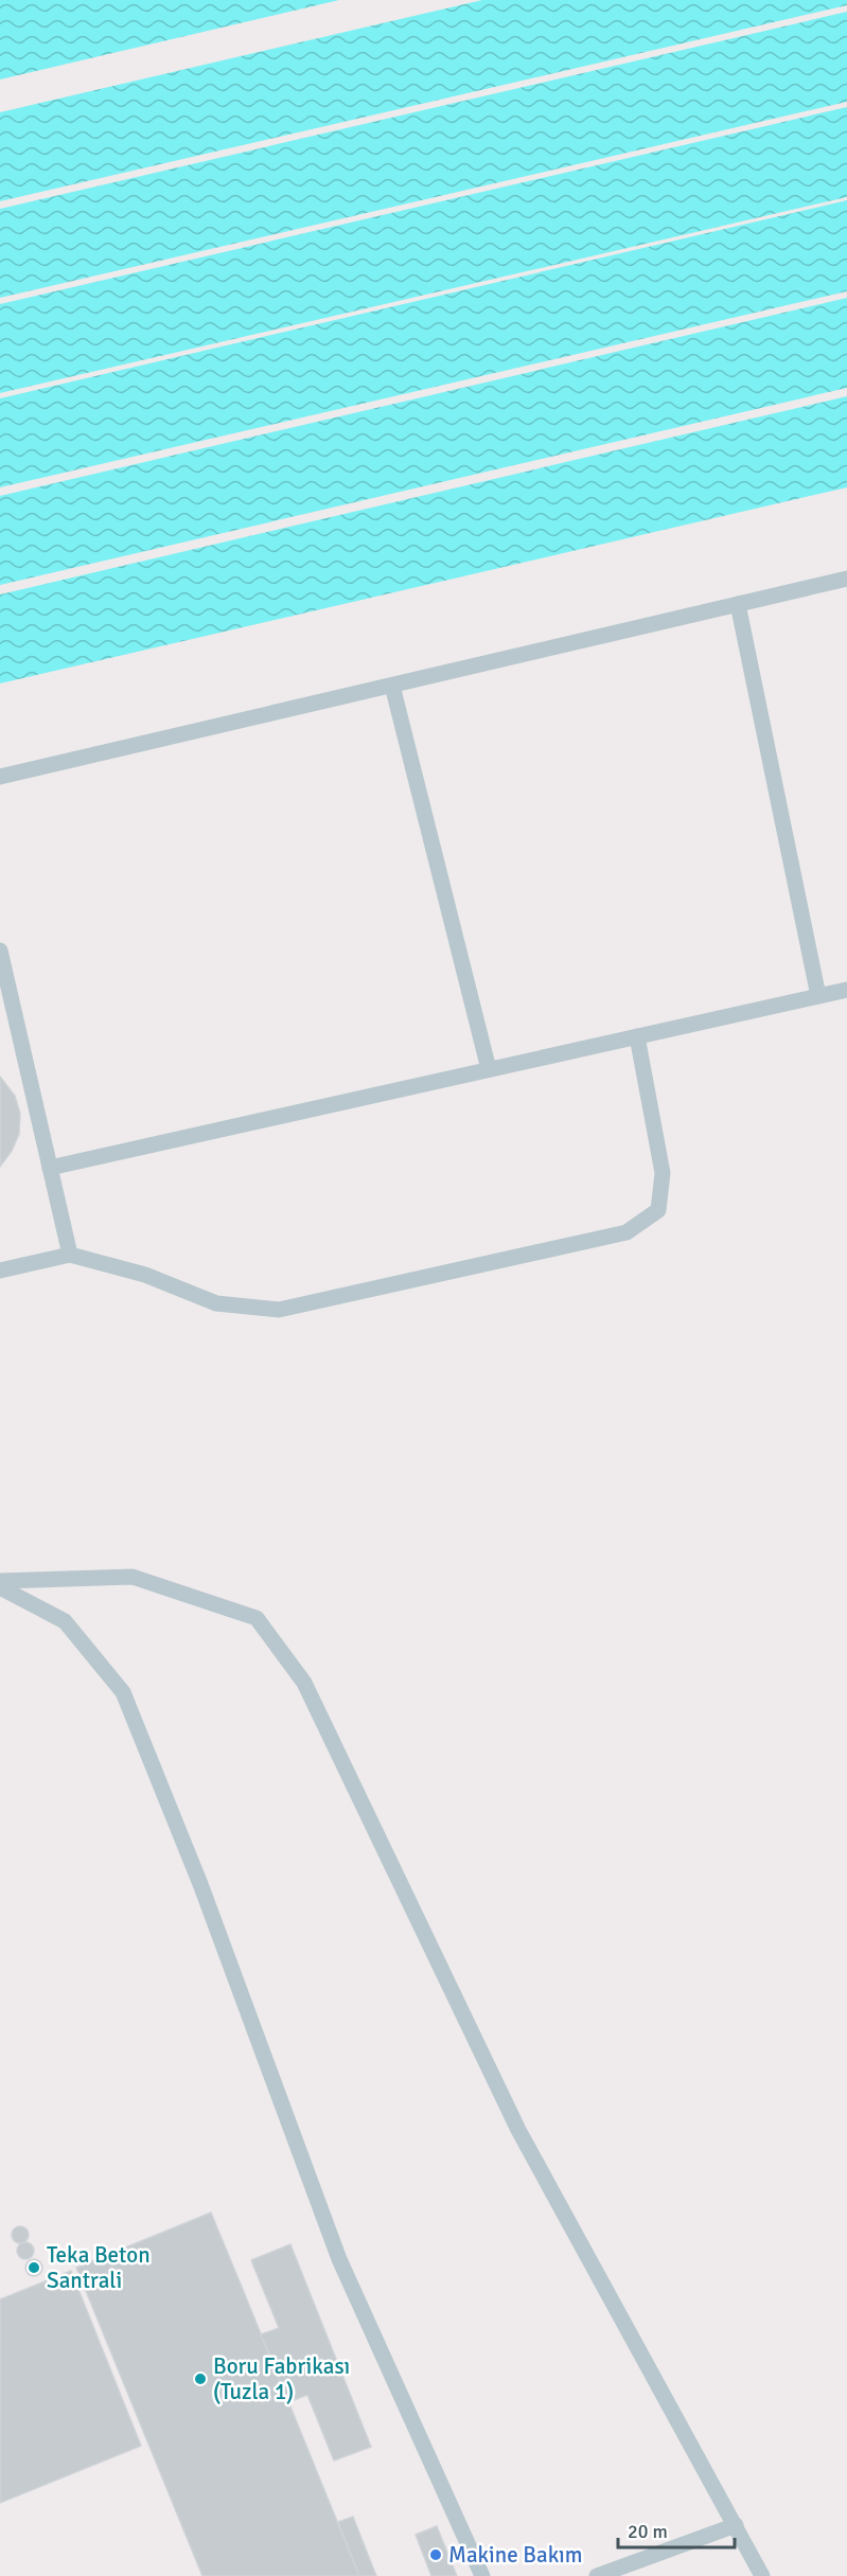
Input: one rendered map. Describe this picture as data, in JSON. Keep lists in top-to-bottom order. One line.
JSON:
{"places":["Teka Beton Santrali","Boru Fabrikası (Tuzla 1)","Makine Bakım"],"scale_bar":"20 m"}
